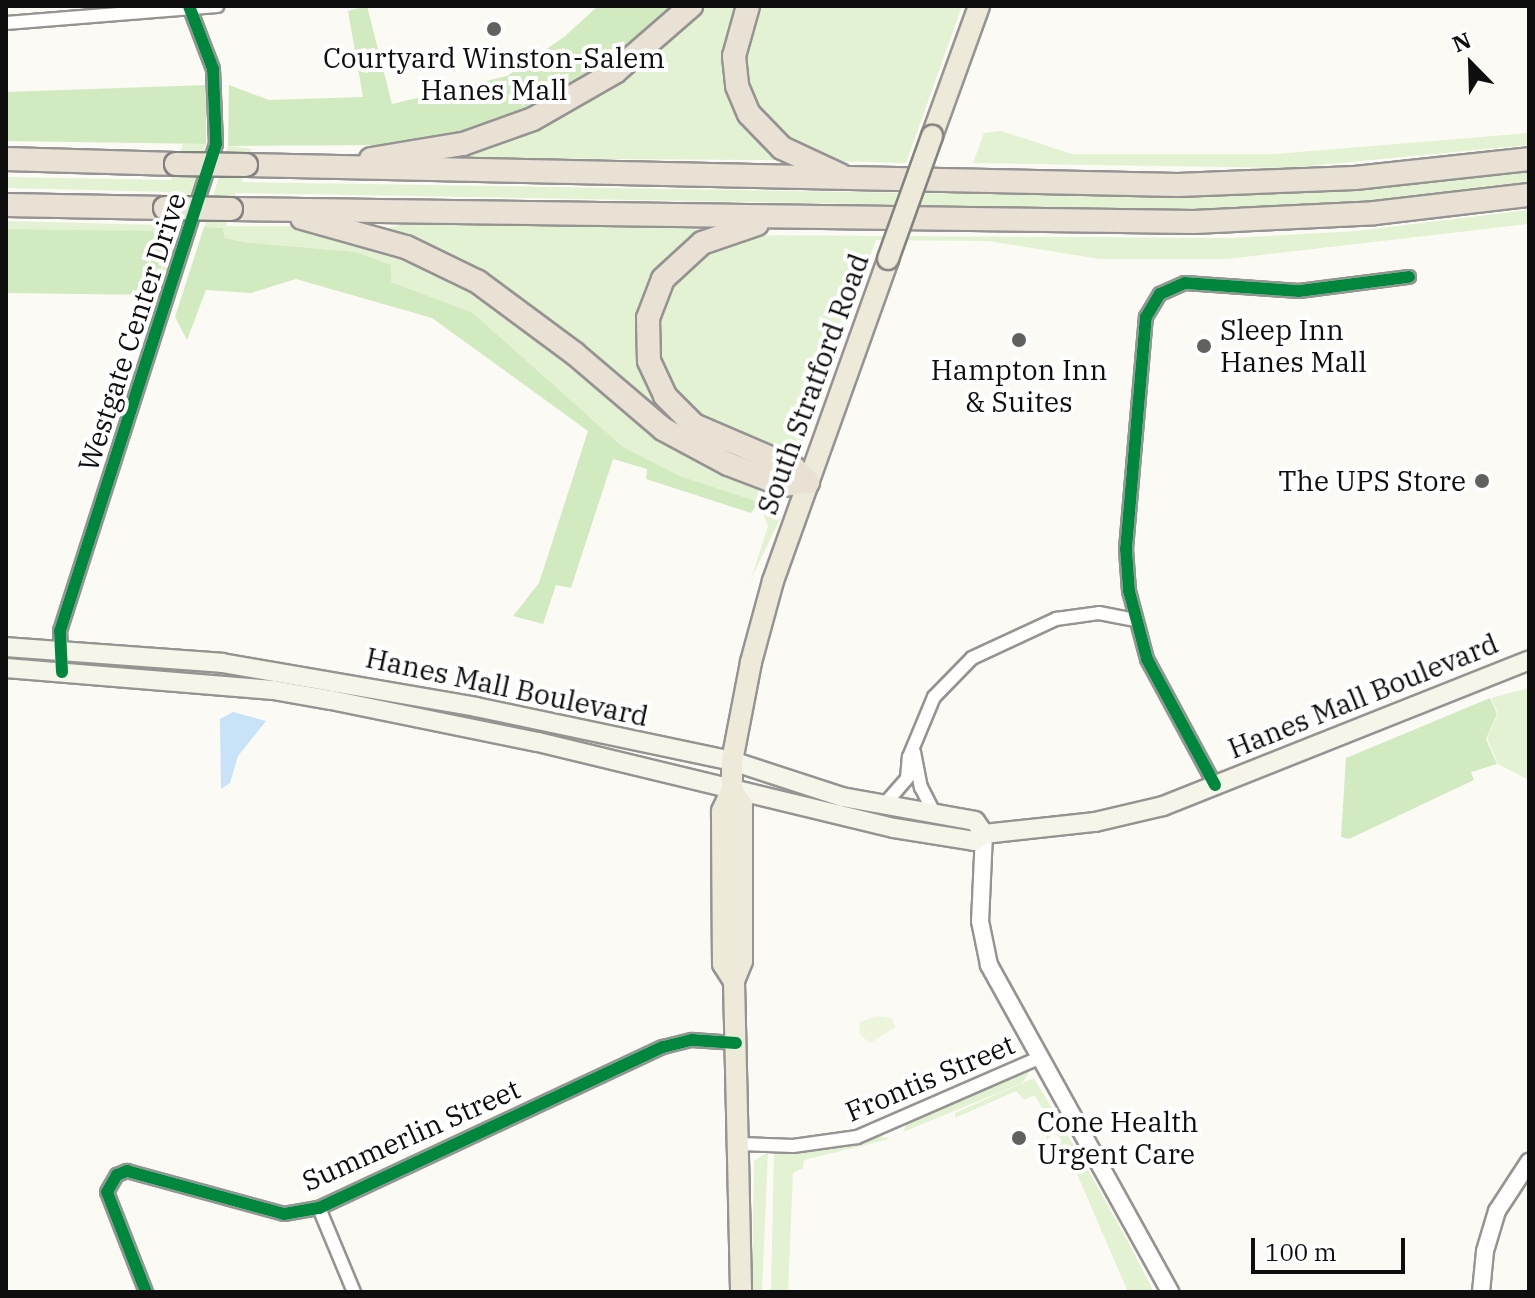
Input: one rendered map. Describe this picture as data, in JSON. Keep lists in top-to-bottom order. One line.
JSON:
{"streets":{"main road":["South Stratford Road","Hanes Mall Boulevard"],"street":["Westgate Center Drive","Frontis Street","Summerlin Street"]},"crossings":[["Westgate Center Drive","Hanes Mall Boulevard"],["South Stratford Road","Hanes Mall Boulevard"],["South Stratford Road","Frontis Street"],["South Stratford Road","Summerlin Street"]],"places":["Courtyard Winston-Salem Hanes Mall","Hampton Inn & Suites","Sleep Inn Hanes Mall","The UPS Store","Cone Health Urgent Care"],"scale_bar":"100 m","north":"top left"}
